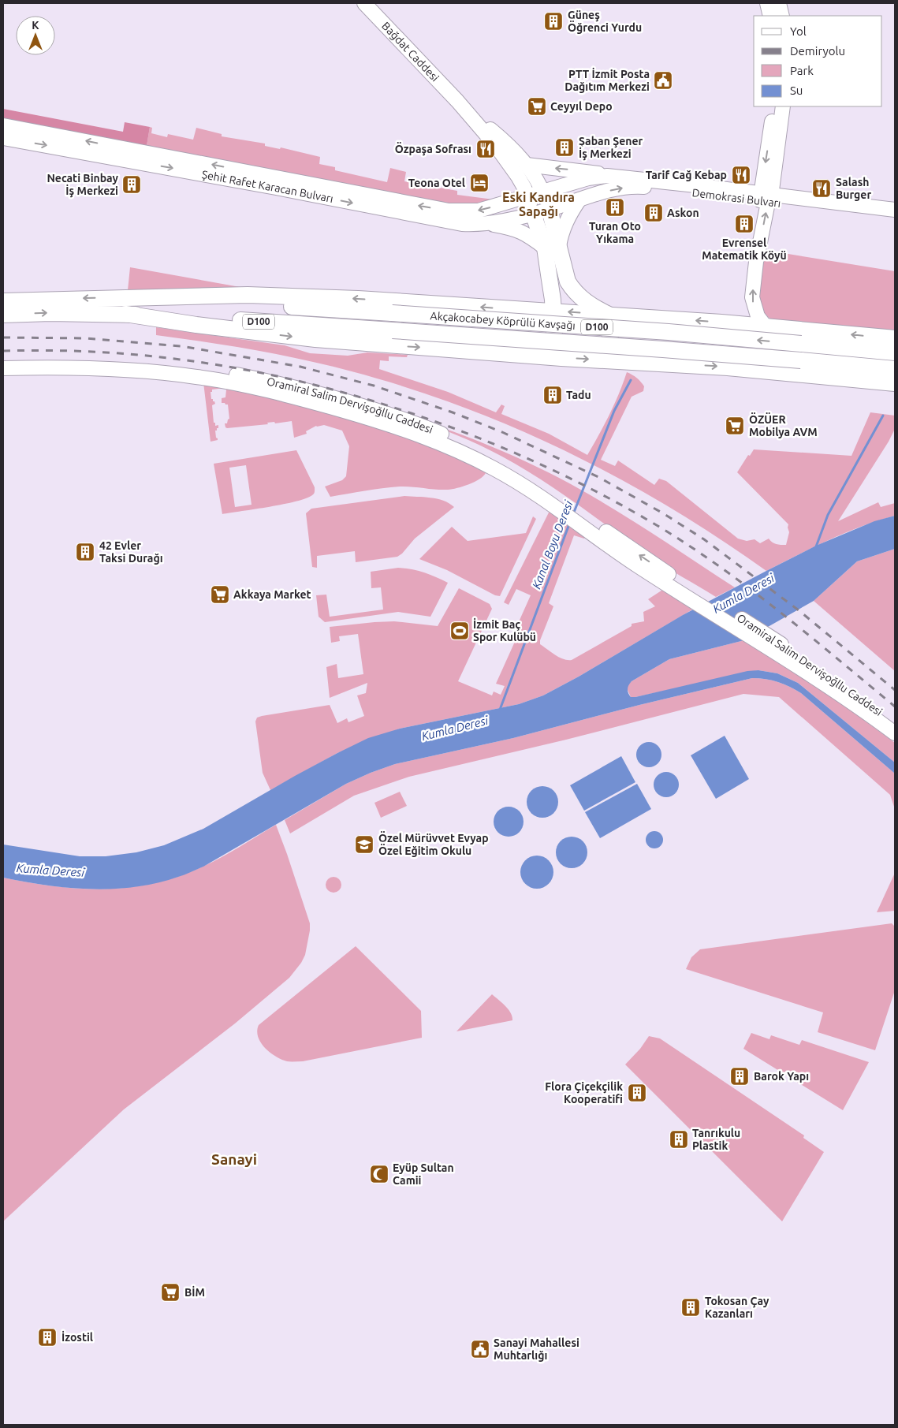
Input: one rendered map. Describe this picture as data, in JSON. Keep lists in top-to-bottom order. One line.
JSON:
{"streets":{"highway":["Akçakocabey Köprülü Kavşağı","D100"],"main road":["Bağdat Caddesi","Şehit Rafet Karacan Bulvarı","Demokrasi Bulvarı","Oramiral Salim Dervişoğllu Caddesi"]},"crossings":[["Şehit Rafet Karacan Bulvarı","Demokrasi Bulvarı"],["Akçakocabey Köprülü Kavşağı","D100"]],"districts":["Eski Kandıra Sapağı","Sanayi"],"water":["Kanal Boyu Deresi","Kumla Deresi"],"places":{"building":["Güneş Öğrenci Yurdu","Şaban Şener İş Merkezi","Necati Binbay İş Merkezi","Turan Oto Yıkama","Askon","Evrensel Matematik Köyü","Tadu","42 Evler Taksi Durağı","Barok Yapı","Flora Çiçekçilik Kooperatifi","Tanrıkulu Plastik","Tokosan Çay Kazanları","İzostil"],"public building":["PTT İzmit Posta Dağıtım Merkezi","Sanayi Mahallesi Muhtarlığı"],"supermarket":["Ceyyıl Depo","ÖZÜER Mobilya AVM","Akkaya Market","BİM"],"restaurant":["Özpaşa Sofrası","Tarif Cağ Kebap","Salash Burger"],"hotel":["Teona Otel"],"sports":["İzmit Baç Spor Kulübü"],"school or university":["Özel Mürüvvet Evyap Özel Eğitim Okulu"],"mosque":["Eyüp Sultan Camii"]},"legend":["Yol","Demiryolu","Park","Su"],"north":"top"}
